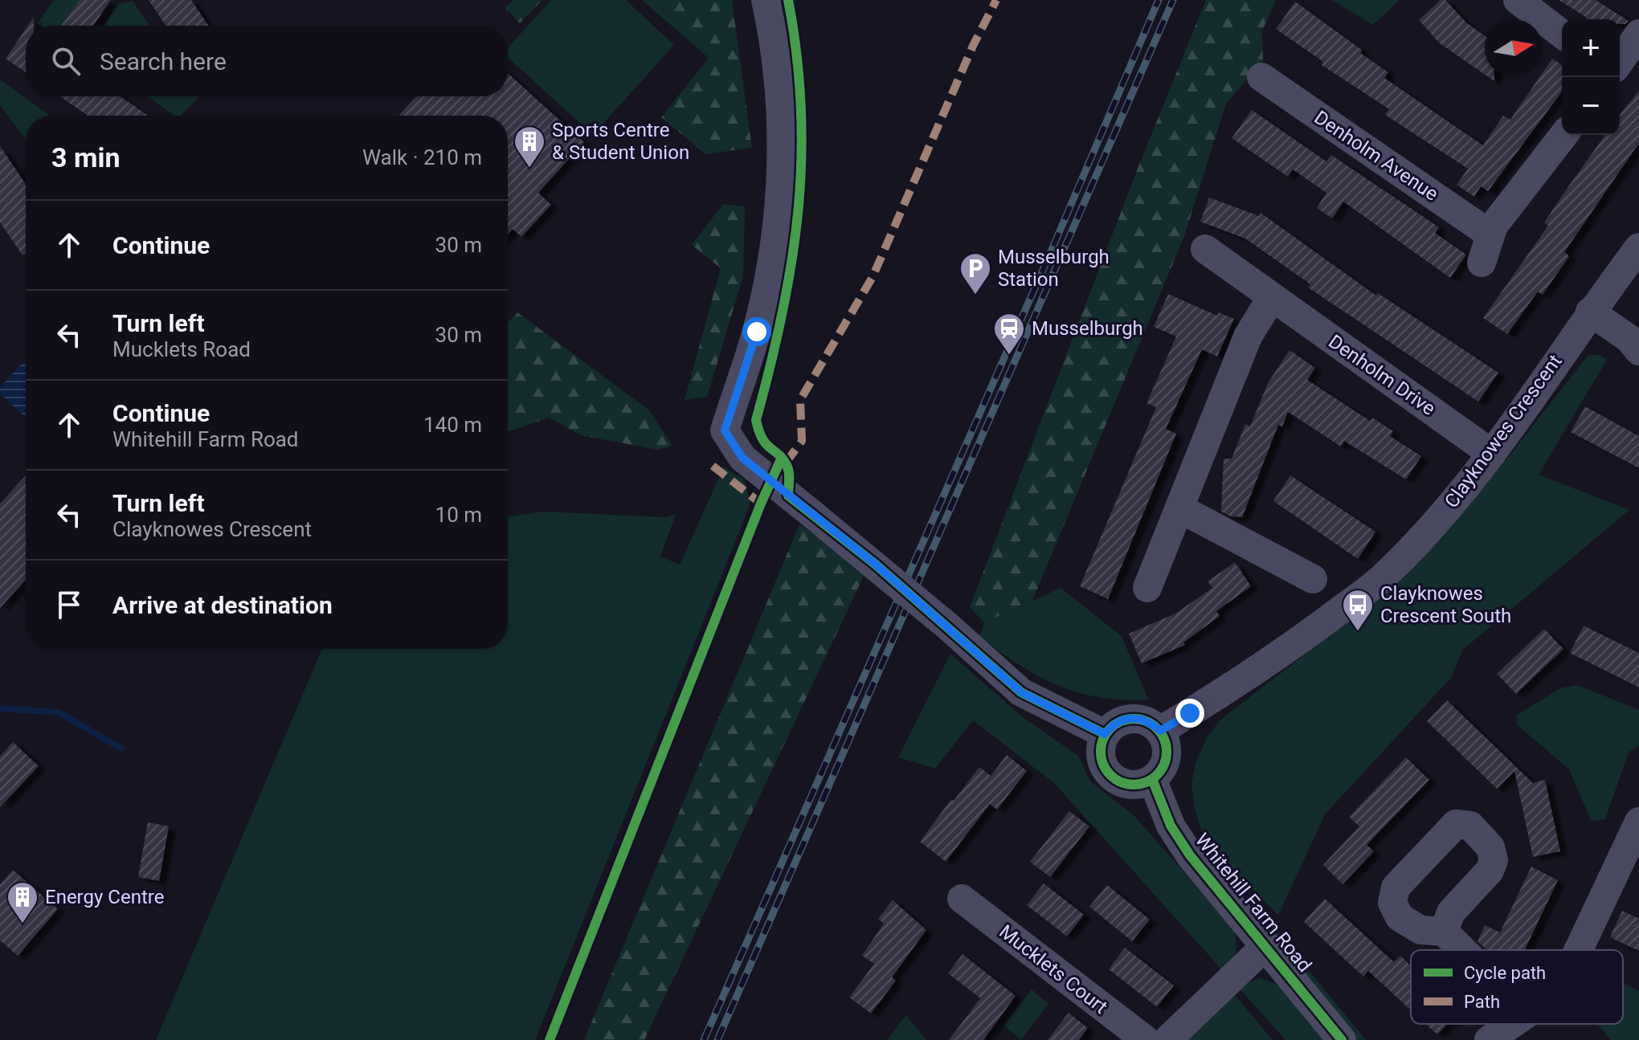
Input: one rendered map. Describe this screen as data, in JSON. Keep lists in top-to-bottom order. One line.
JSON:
{"streets":{"street":["Denholm Avenue","Denholm Drive","Clayknowes Crescent","Whitehill Farm Road","Mucklets Court"]},"crossings":[["Denholm Drive","Clayknowes Crescent"],["Clayknowes Crescent","Whitehill Farm Road"]],"places":{"building":["Sports Centre & Student Union","Energy Centre"],"parking":["Musselburgh Station"],"station":["Musselburgh"],"bus stop":["Clayknowes Crescent South"]},"legend":["Cycle path","Path"],"north":"right","page":{"map_buttons":["+","−"],"search":"Search here","heading":["3 min","Walk · 210 m"],"list":[["Continue","30 m"],["Turn left","Mucklets Road","30 m"],["Continue","Whitehill Farm Road","140 m"],["Turn left","Clayknowes Crescent","10 m"],"Arrive at destination"]}}
